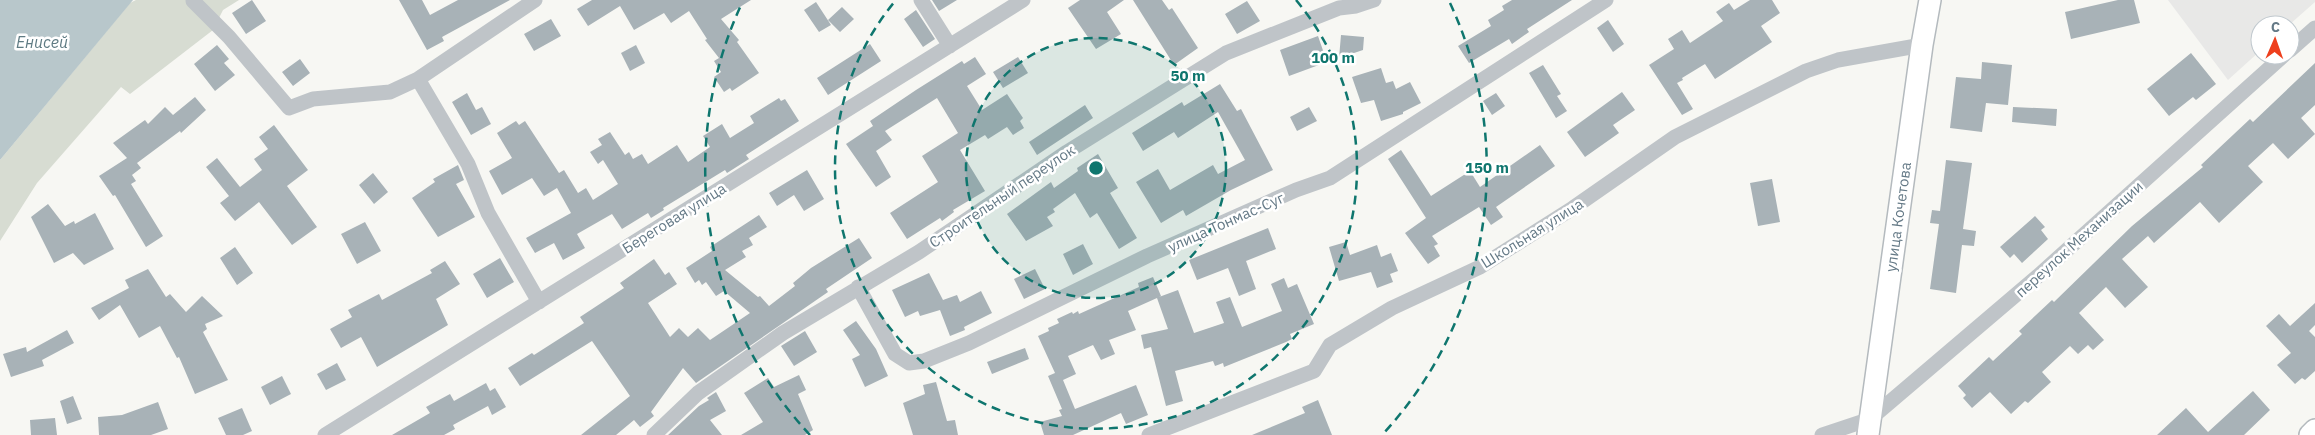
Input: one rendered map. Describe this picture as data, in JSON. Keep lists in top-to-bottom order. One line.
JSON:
{"streets":{"street":["Строительный переулок","улица Кочетова","Береговая улица","улица Тонмас-Суг","Школьная улица","переулок Механизации"]},"crossings":[["Строительный переулок","улица Тонмас-Суг"],["улица Кочетова","Школьная улица"],["улица Кочетова","переулок Механизации"]],"water":["Енисей"],"north":"top","rings":["100 m","50 m","150 m"]}
